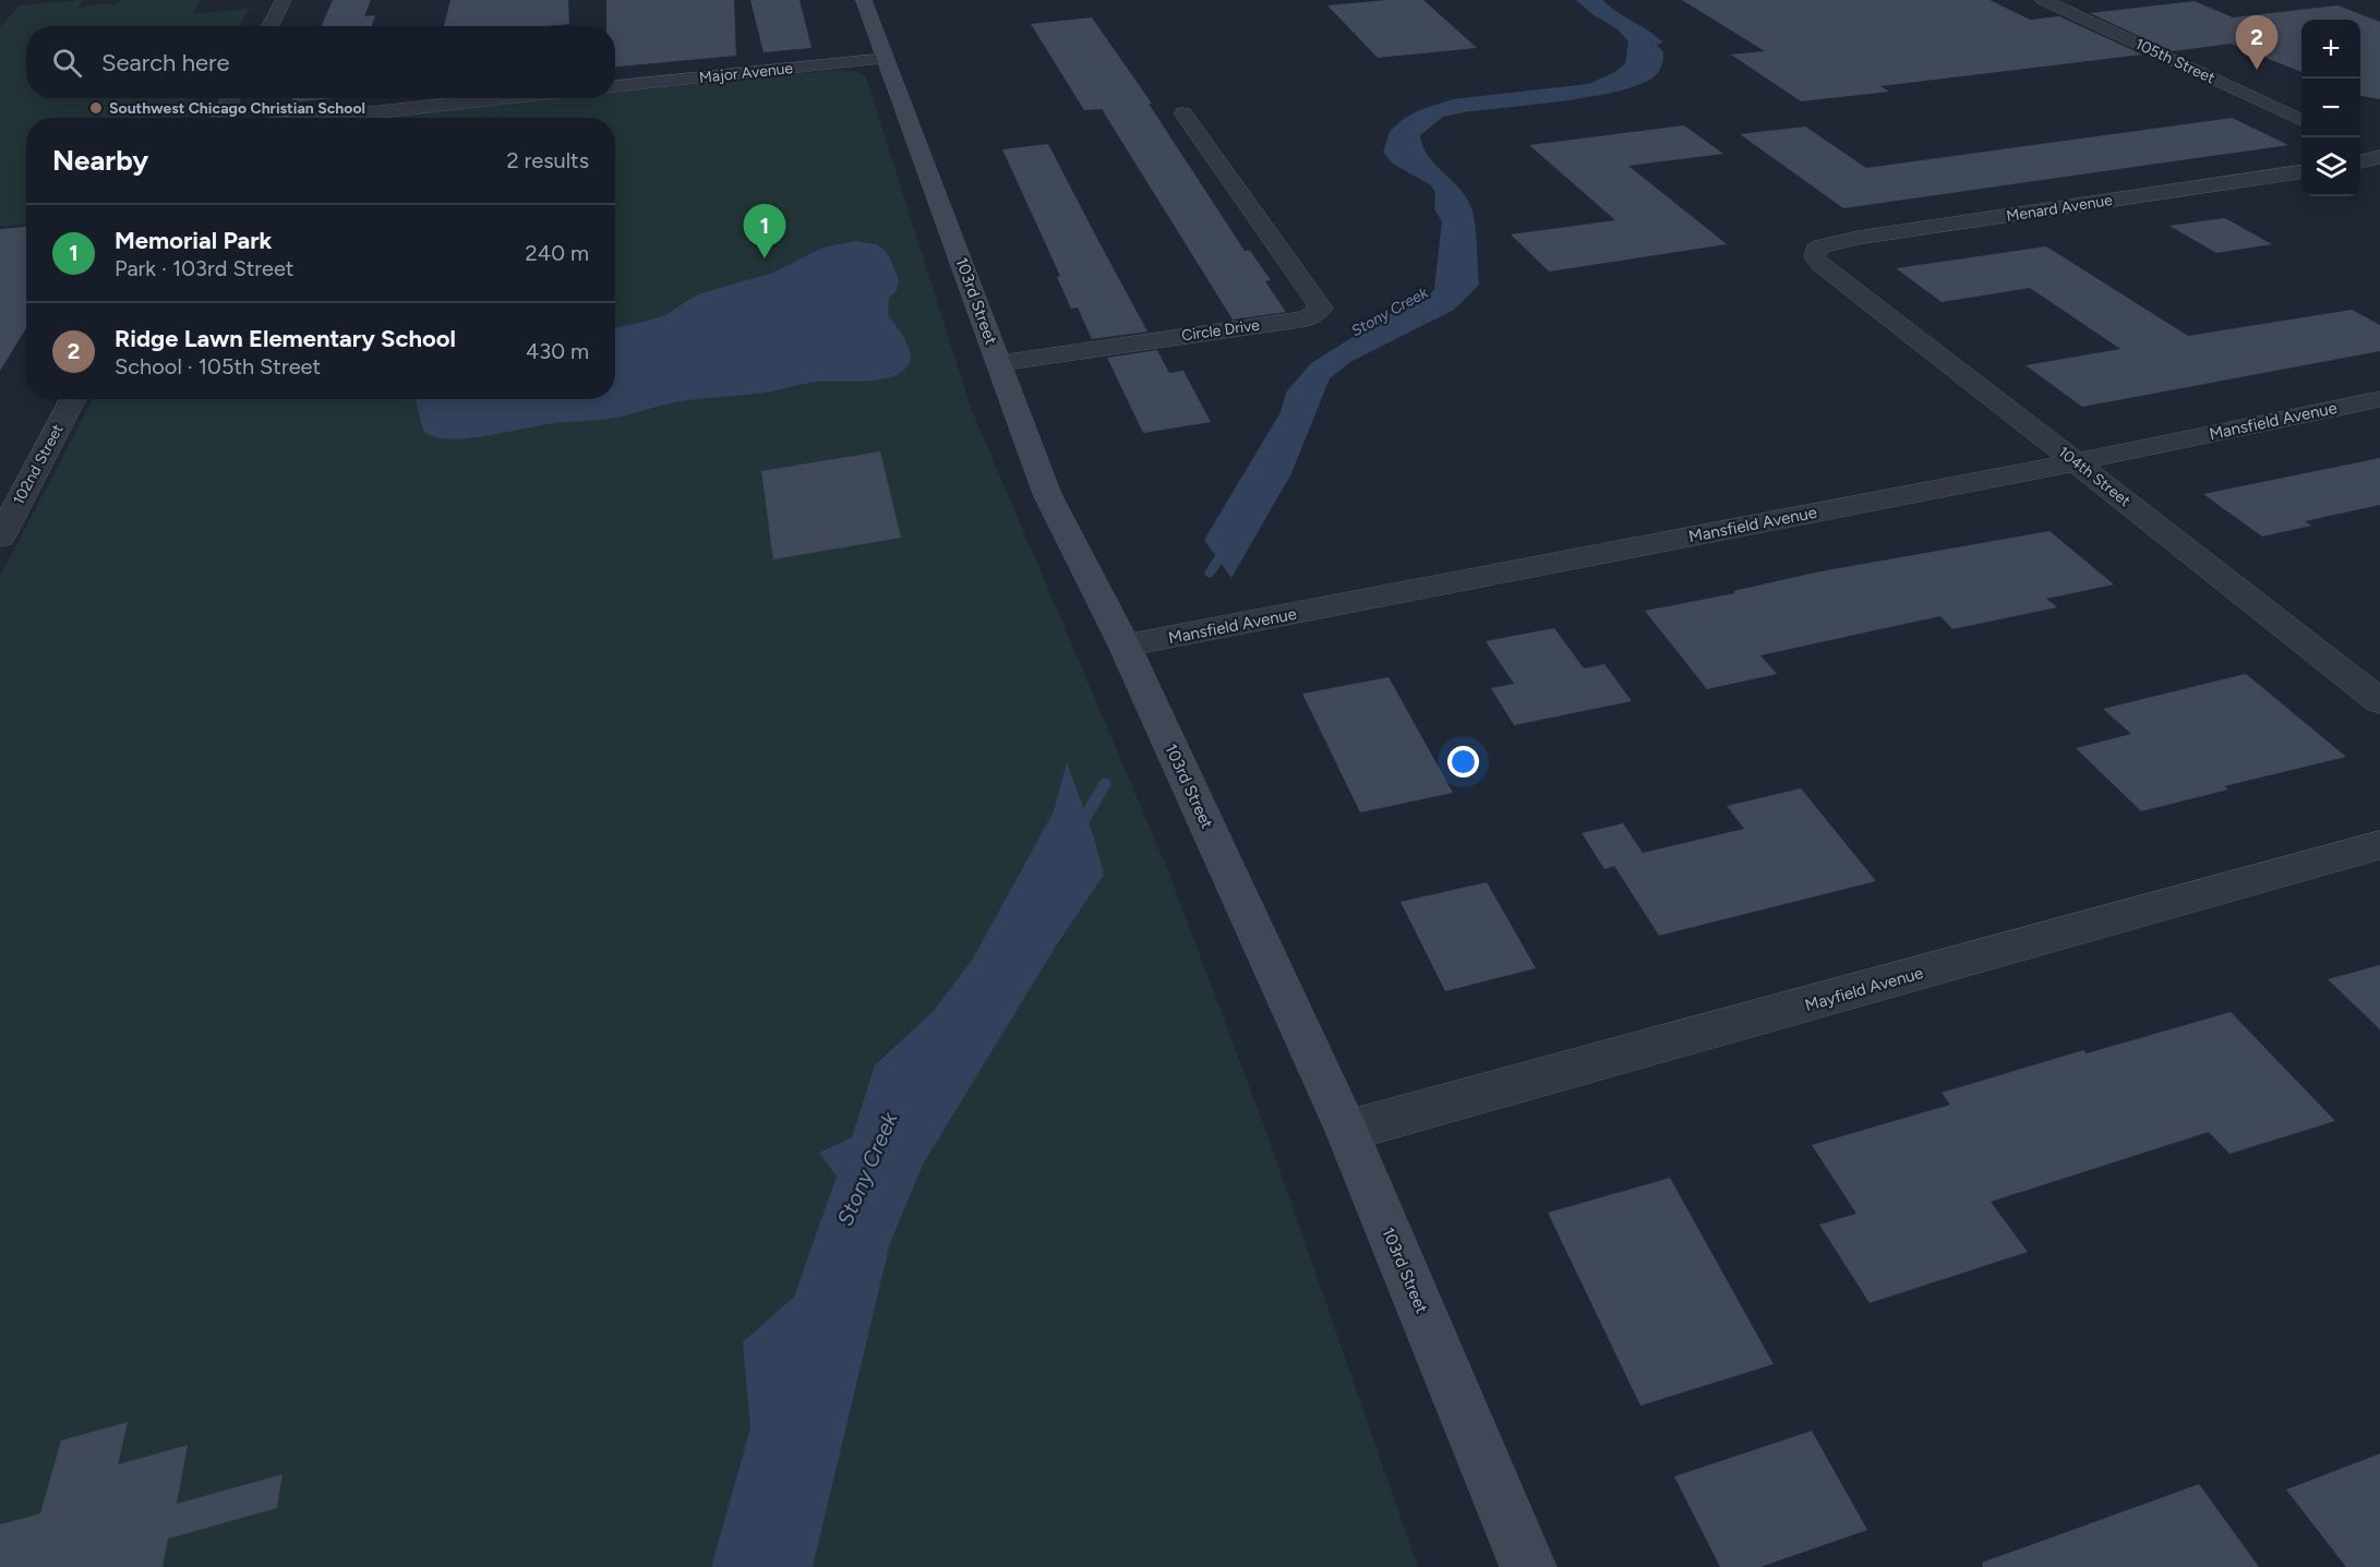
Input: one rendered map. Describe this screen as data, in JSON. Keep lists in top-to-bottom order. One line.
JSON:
{"streets":{"street":["105th Street","Major Avenue","Menard Avenue","103rd Street","Circle Drive","Mansfield Avenue","102nd Street","104th Street","Mayfield Avenue"]},"crossings":[["Major Avenue","103rd Street"],["Menard Avenue","104th Street"],["103rd Street","Circle Drive"],["103rd Street","Mansfield Avenue"],["103rd Street","Mayfield Avenue"],["Mansfield Avenue","104th Street"]],"water":["Stony Creek"],"places":["Southwest Chicago Christian School"],"page":{"pins":["2","1"],"map_buttons":["+","−"],"search":"Search here","heading":["Nearby","2 results"],"list":[{"mark":"1","name":"Memorial Park","note":"Park · 103rd Street","value":"240 m"},{"mark":"2","name":"Ridge Lawn Elementary School","note":"School · 105th Street","value":"430 m"}]}}
